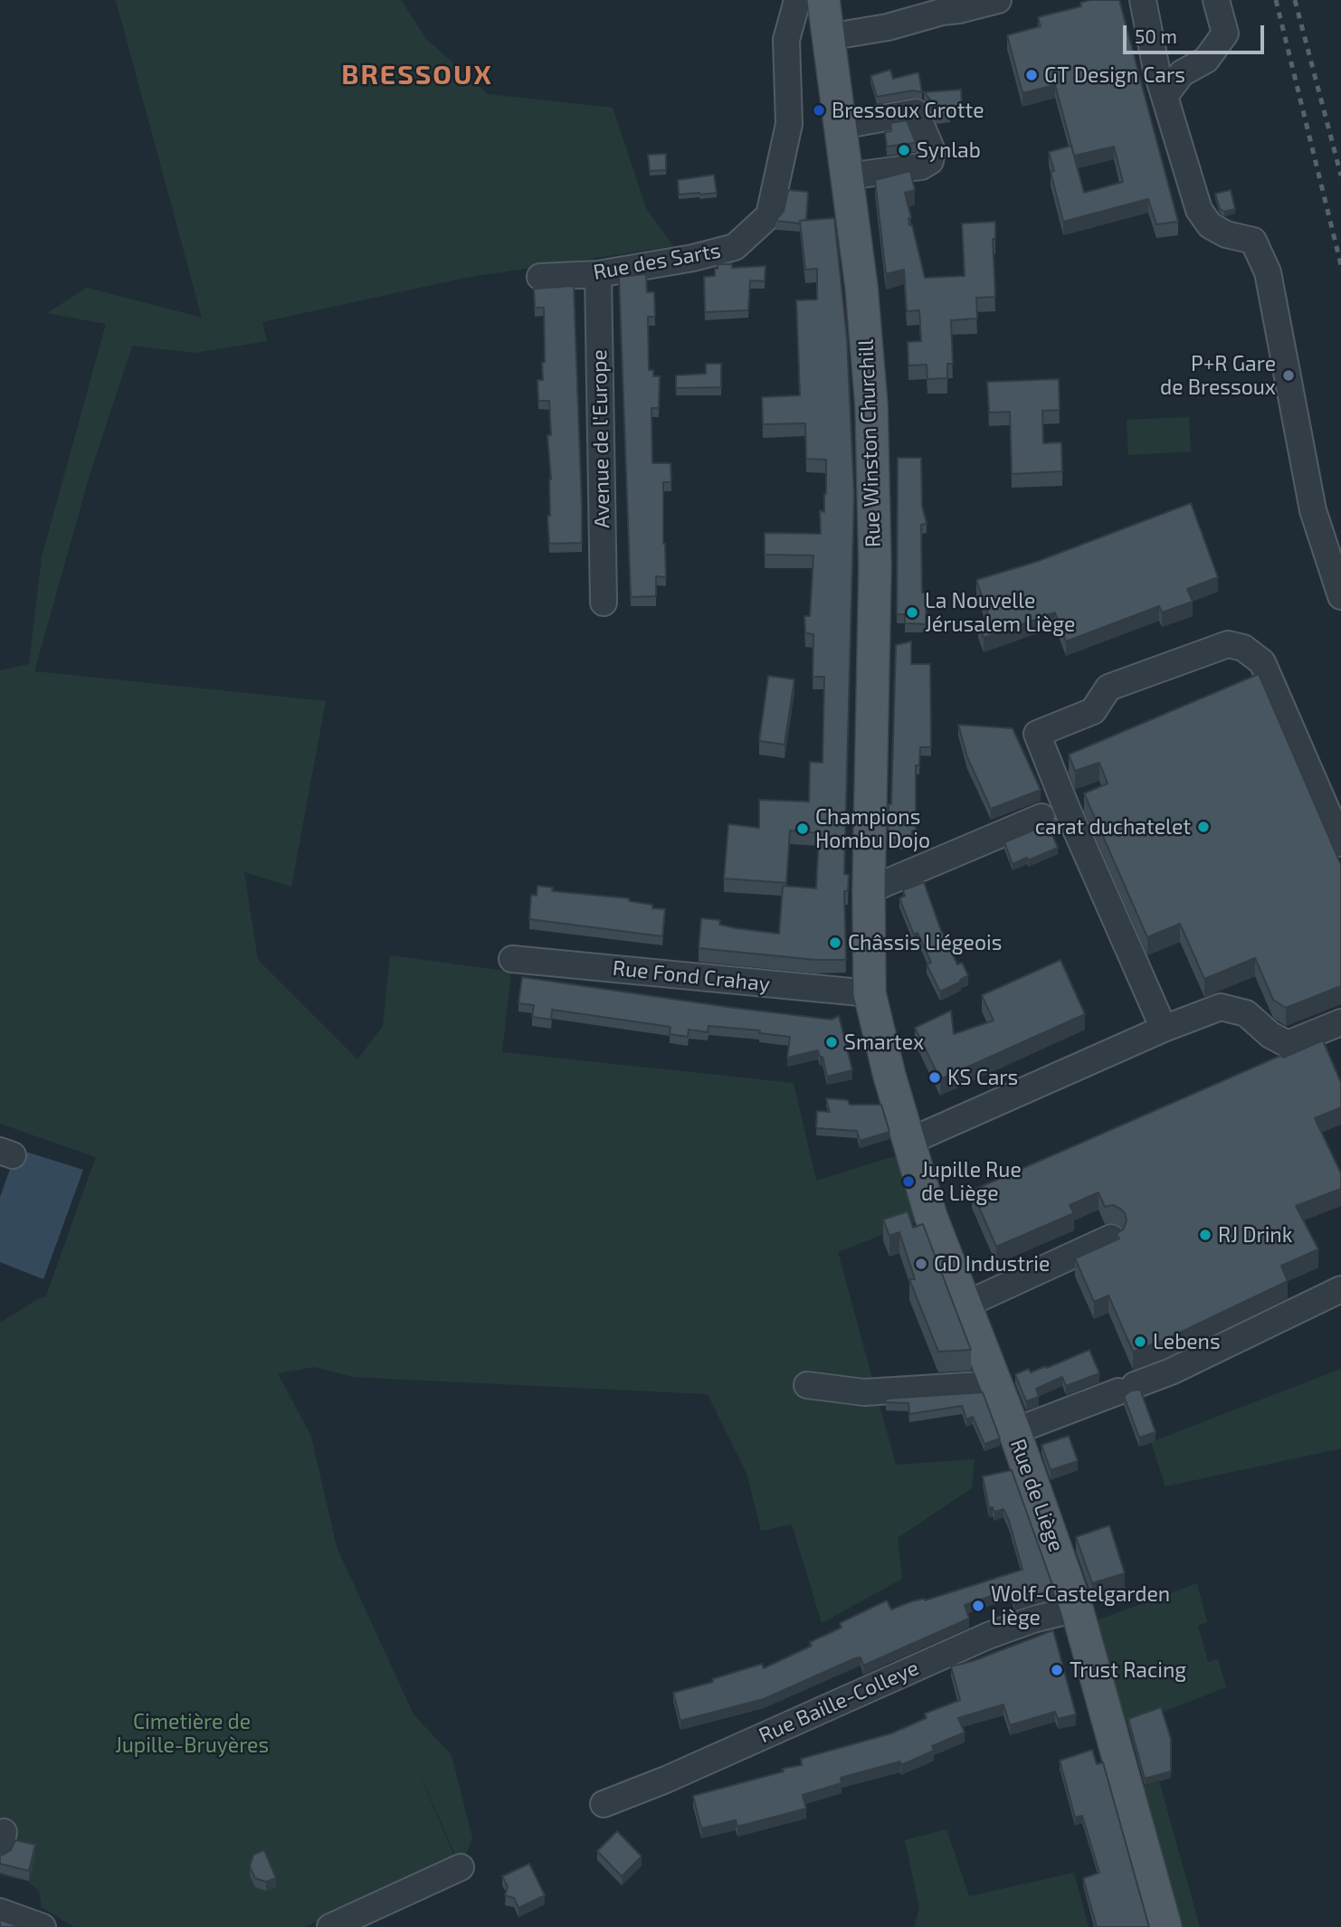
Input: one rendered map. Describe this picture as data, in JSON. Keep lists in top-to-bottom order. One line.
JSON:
{"streets":{"main road":["Rue Winston Churchill","Rue de Liège"],"street":["Rue des Sarts","Avenue de l'Europe","Rue Fond Crahay","Rue Baille-Colleye"]},"crossings":[["Rue des Sarts","Avenue de l'Europe"],["Rue Winston Churchill","Rue Fond Crahay"],["Rue Winston Churchill","Rue de Liège"],["Rue de Liège","Rue Baille-Colleye"]],"districts":["BRESSOUX"],"parks":["Cimetière de Jupille-Bruyères"],"places":["GT Design Cars","Bressoux Grotte","Synlab","P+R Gare de Bressoux","La Nouvelle Jérusalem Liège","carat duchatelet","Champions Hombu Dojo","Châssis Liégeois","Smartex","KS Cars","Jupille Rue de Liège","RJ Drink","GD Industrie","Lebens","Wolf-Castelgarden Liège","Trust Racing"],"scale_bar":"50 m"}
